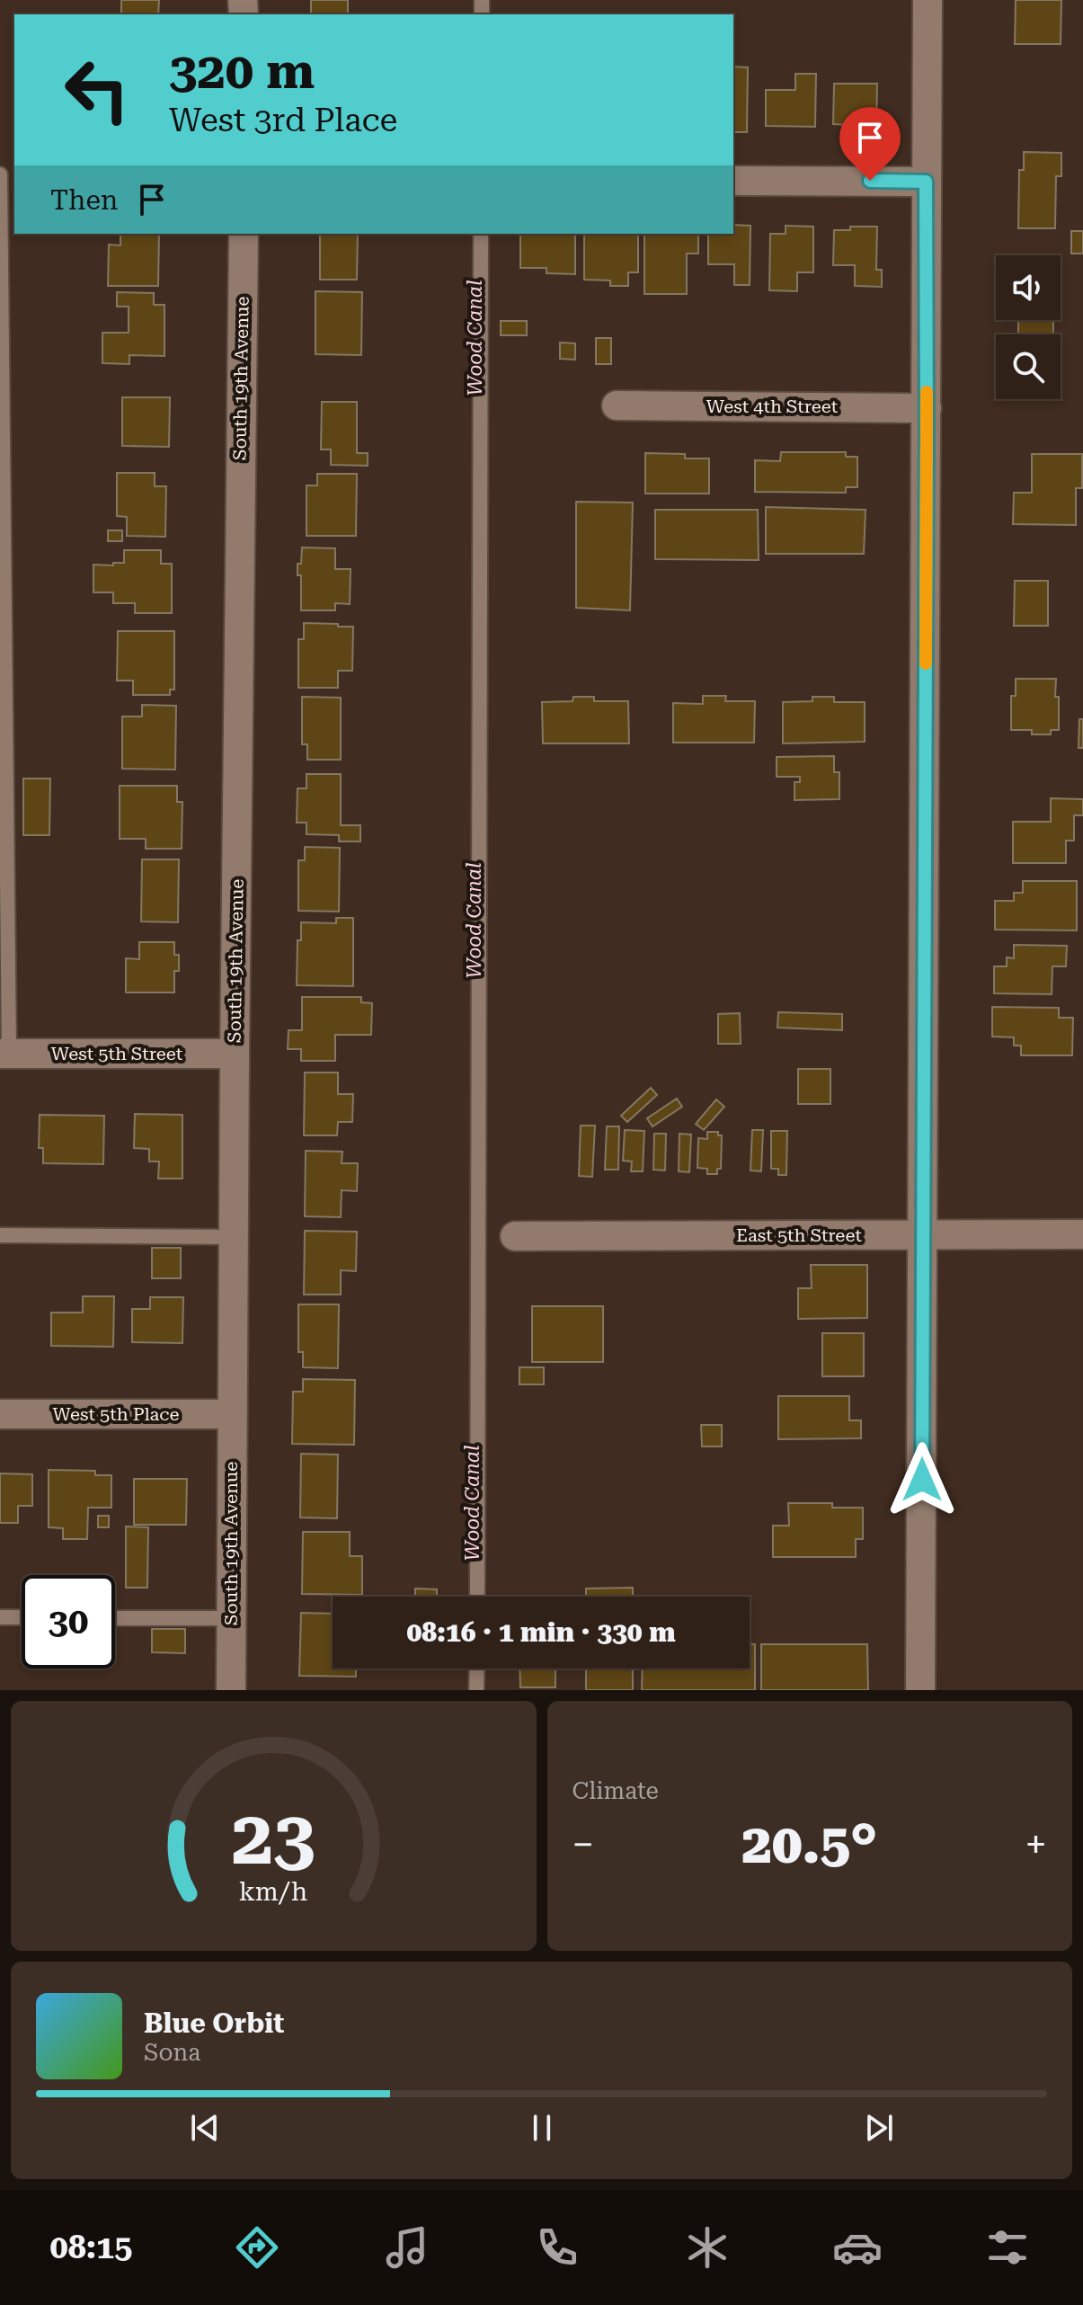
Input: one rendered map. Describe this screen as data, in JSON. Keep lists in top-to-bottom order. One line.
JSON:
{"streets":{"street":["South 19th Avenue","West 4th Street","West 5th Street","East 5th Street","West 5th Place"]},"crossings":[["South 19th Avenue","West 5th Street"],["South 19th Avenue","West 5th Place"]],"water":["Wood Canal"],"page":{"turn":["320 m","West 3rd Place"],"then":"Then","limit":"30","trip":"08:16 · 1 min · 330 m","tile":"Climate","heat":["−","20.5°","+"],"song":["Blue Orbit","Sona"],"tabs":"08:15","gauge":["23","km/h"]}}
